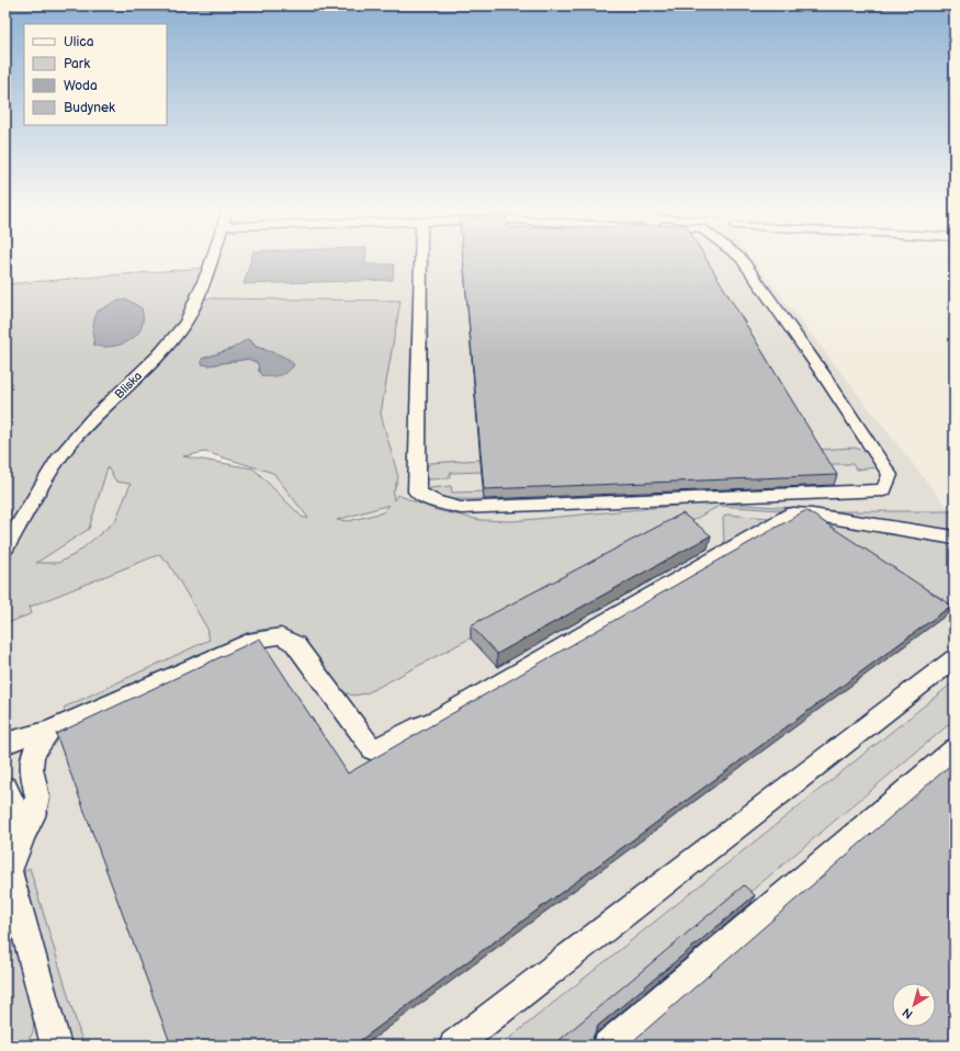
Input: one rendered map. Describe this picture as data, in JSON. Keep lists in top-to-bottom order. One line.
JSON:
{"streets":{"street":["Bliska"]},"legend":["Ulica","Park","Woda","Budynek"],"north":"bottom left"}
